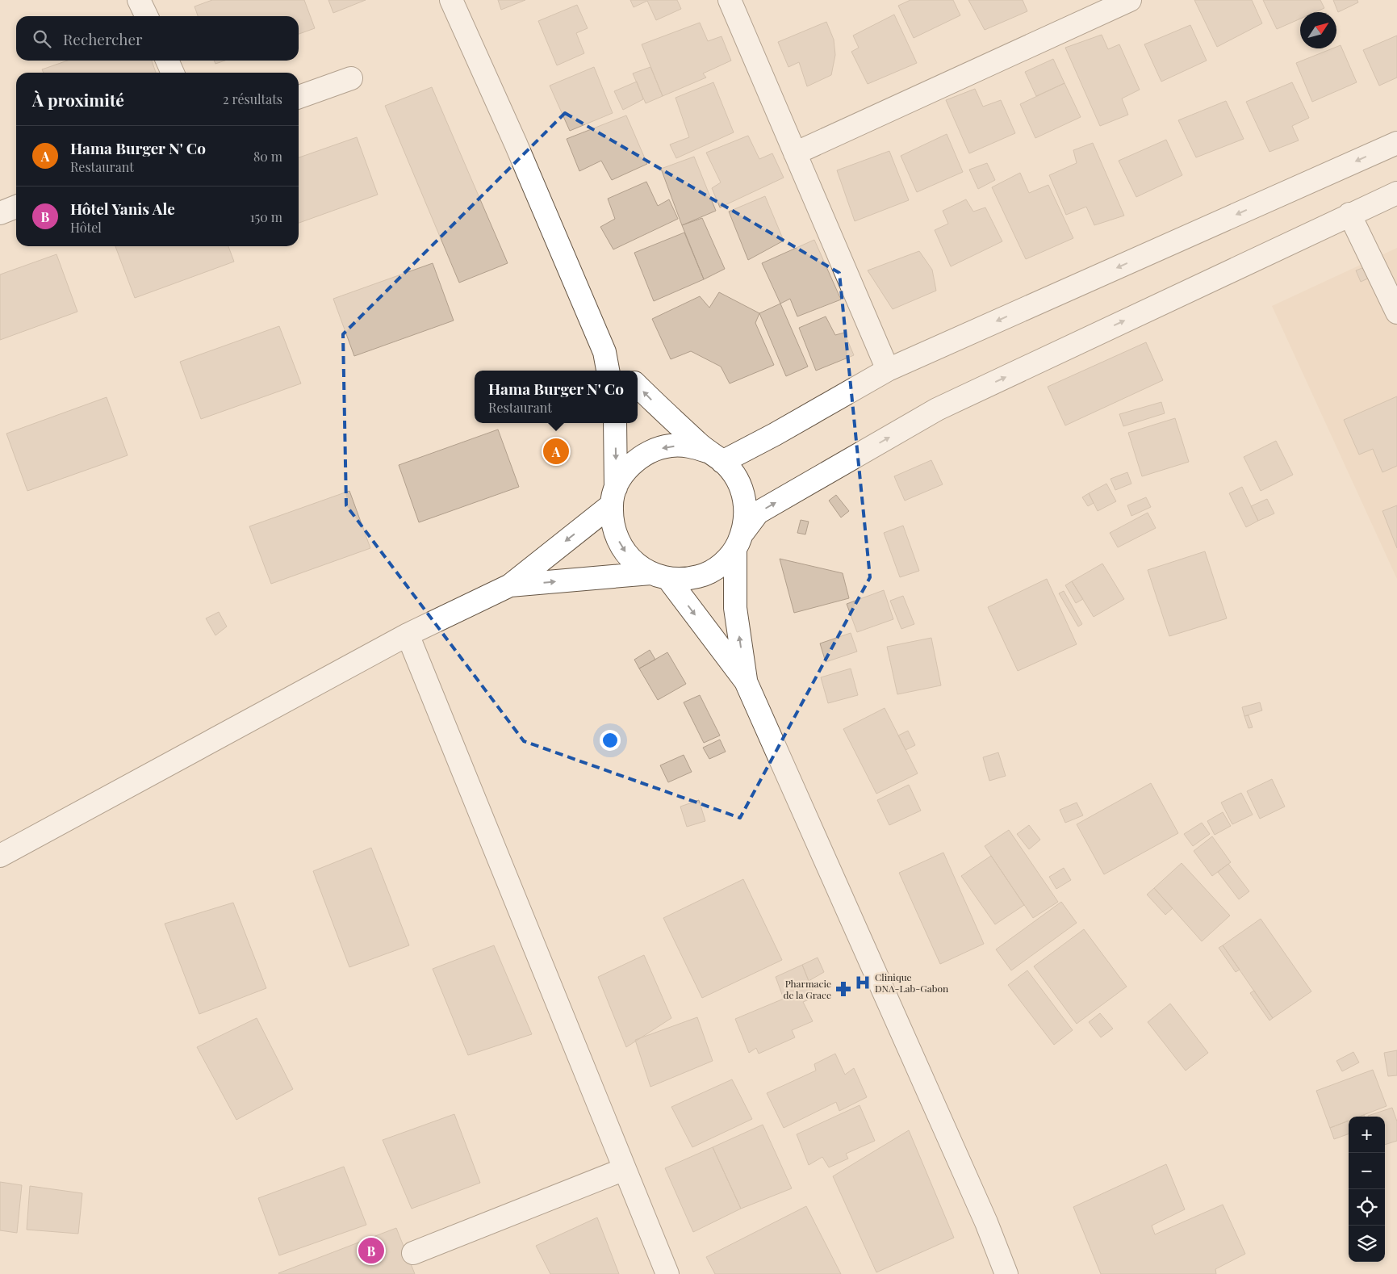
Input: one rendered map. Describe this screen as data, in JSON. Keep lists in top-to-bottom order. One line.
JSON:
{"places":{"hospital":["Clinique DNA-Lab-Gabon"],"pharmacy":["Pharmacie de la Grace"]},"north":"top right","page":{"search":"Rechercher","heading":["À proximité","2 résultats"],"list":[{"mark":"A","name":"Hama Burger N' Co","note":"Restaurant","value":"80 m"},{"mark":"B","name":"Hôtel Yanis Ale","note":"Hôtel","value":"150 m"}],"popup":["Hama Burger N' Co","Restaurant"],"pins":["A","B"],"map_buttons":["+","−"]}}
